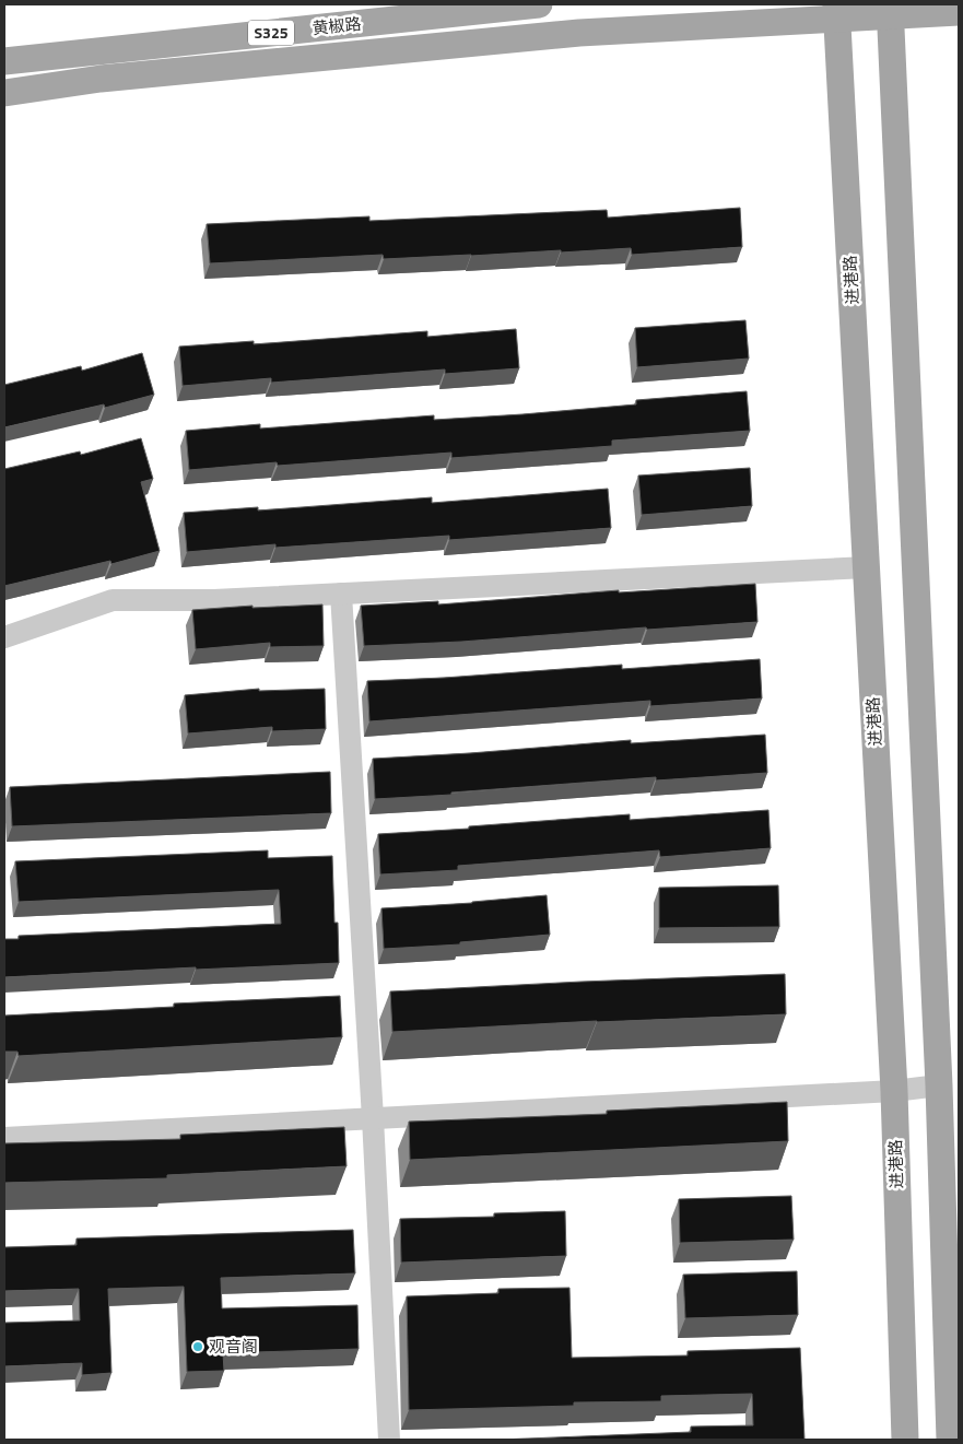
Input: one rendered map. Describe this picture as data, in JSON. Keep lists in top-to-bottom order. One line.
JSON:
{"streets":{"main road":["黄椒路","S325","进港路"]},"places":["观音阁"]}
